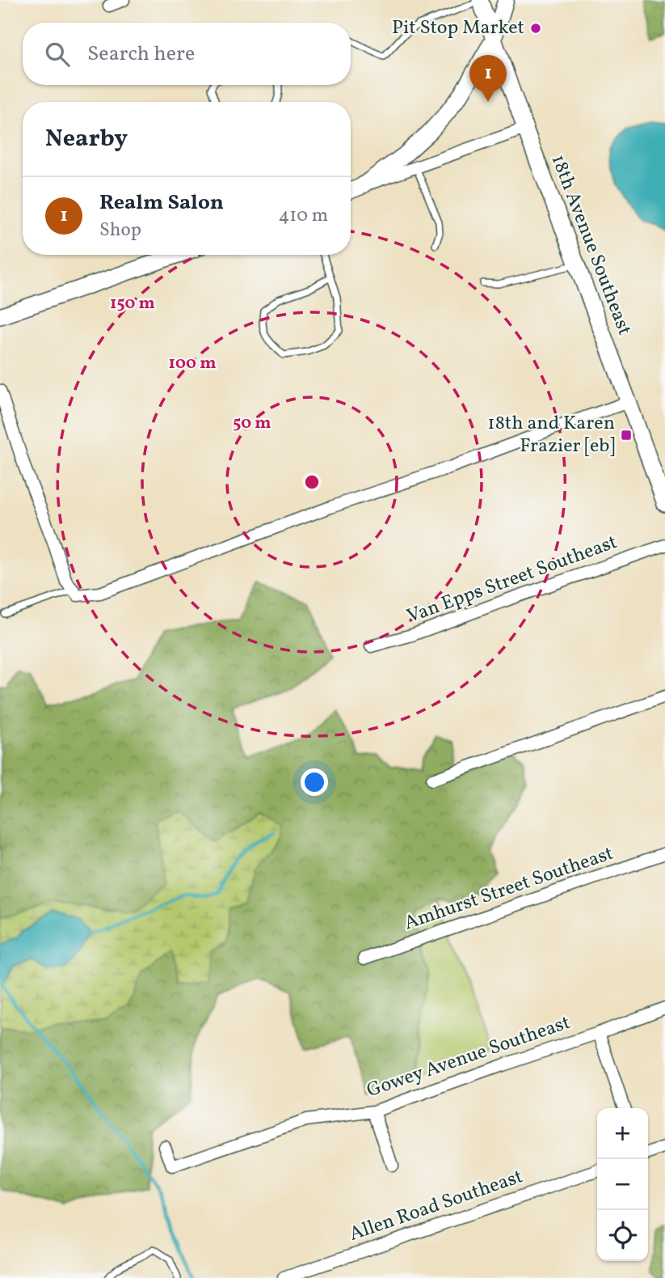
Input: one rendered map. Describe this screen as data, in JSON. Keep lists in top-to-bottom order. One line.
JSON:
{"streets":{"street":["18th Avenue Southeast","Van Epps Street Southeast","Amhurst Street Southeast","Gowey Avenue Southeast","Allen Road Southeast"]},"places":{"other":["Pit Stop Market"],"transit":["18th and Karen Frazier [eb]"]},"page":{"search":"Search here","pins":"1","heading":"Nearby","list":[{"mark":"1","name":"Realm Salon","note":"Shop","value":"410 m"}],"map_buttons":["+","−"]},"rings":["150 m","100 m","50 m"]}
